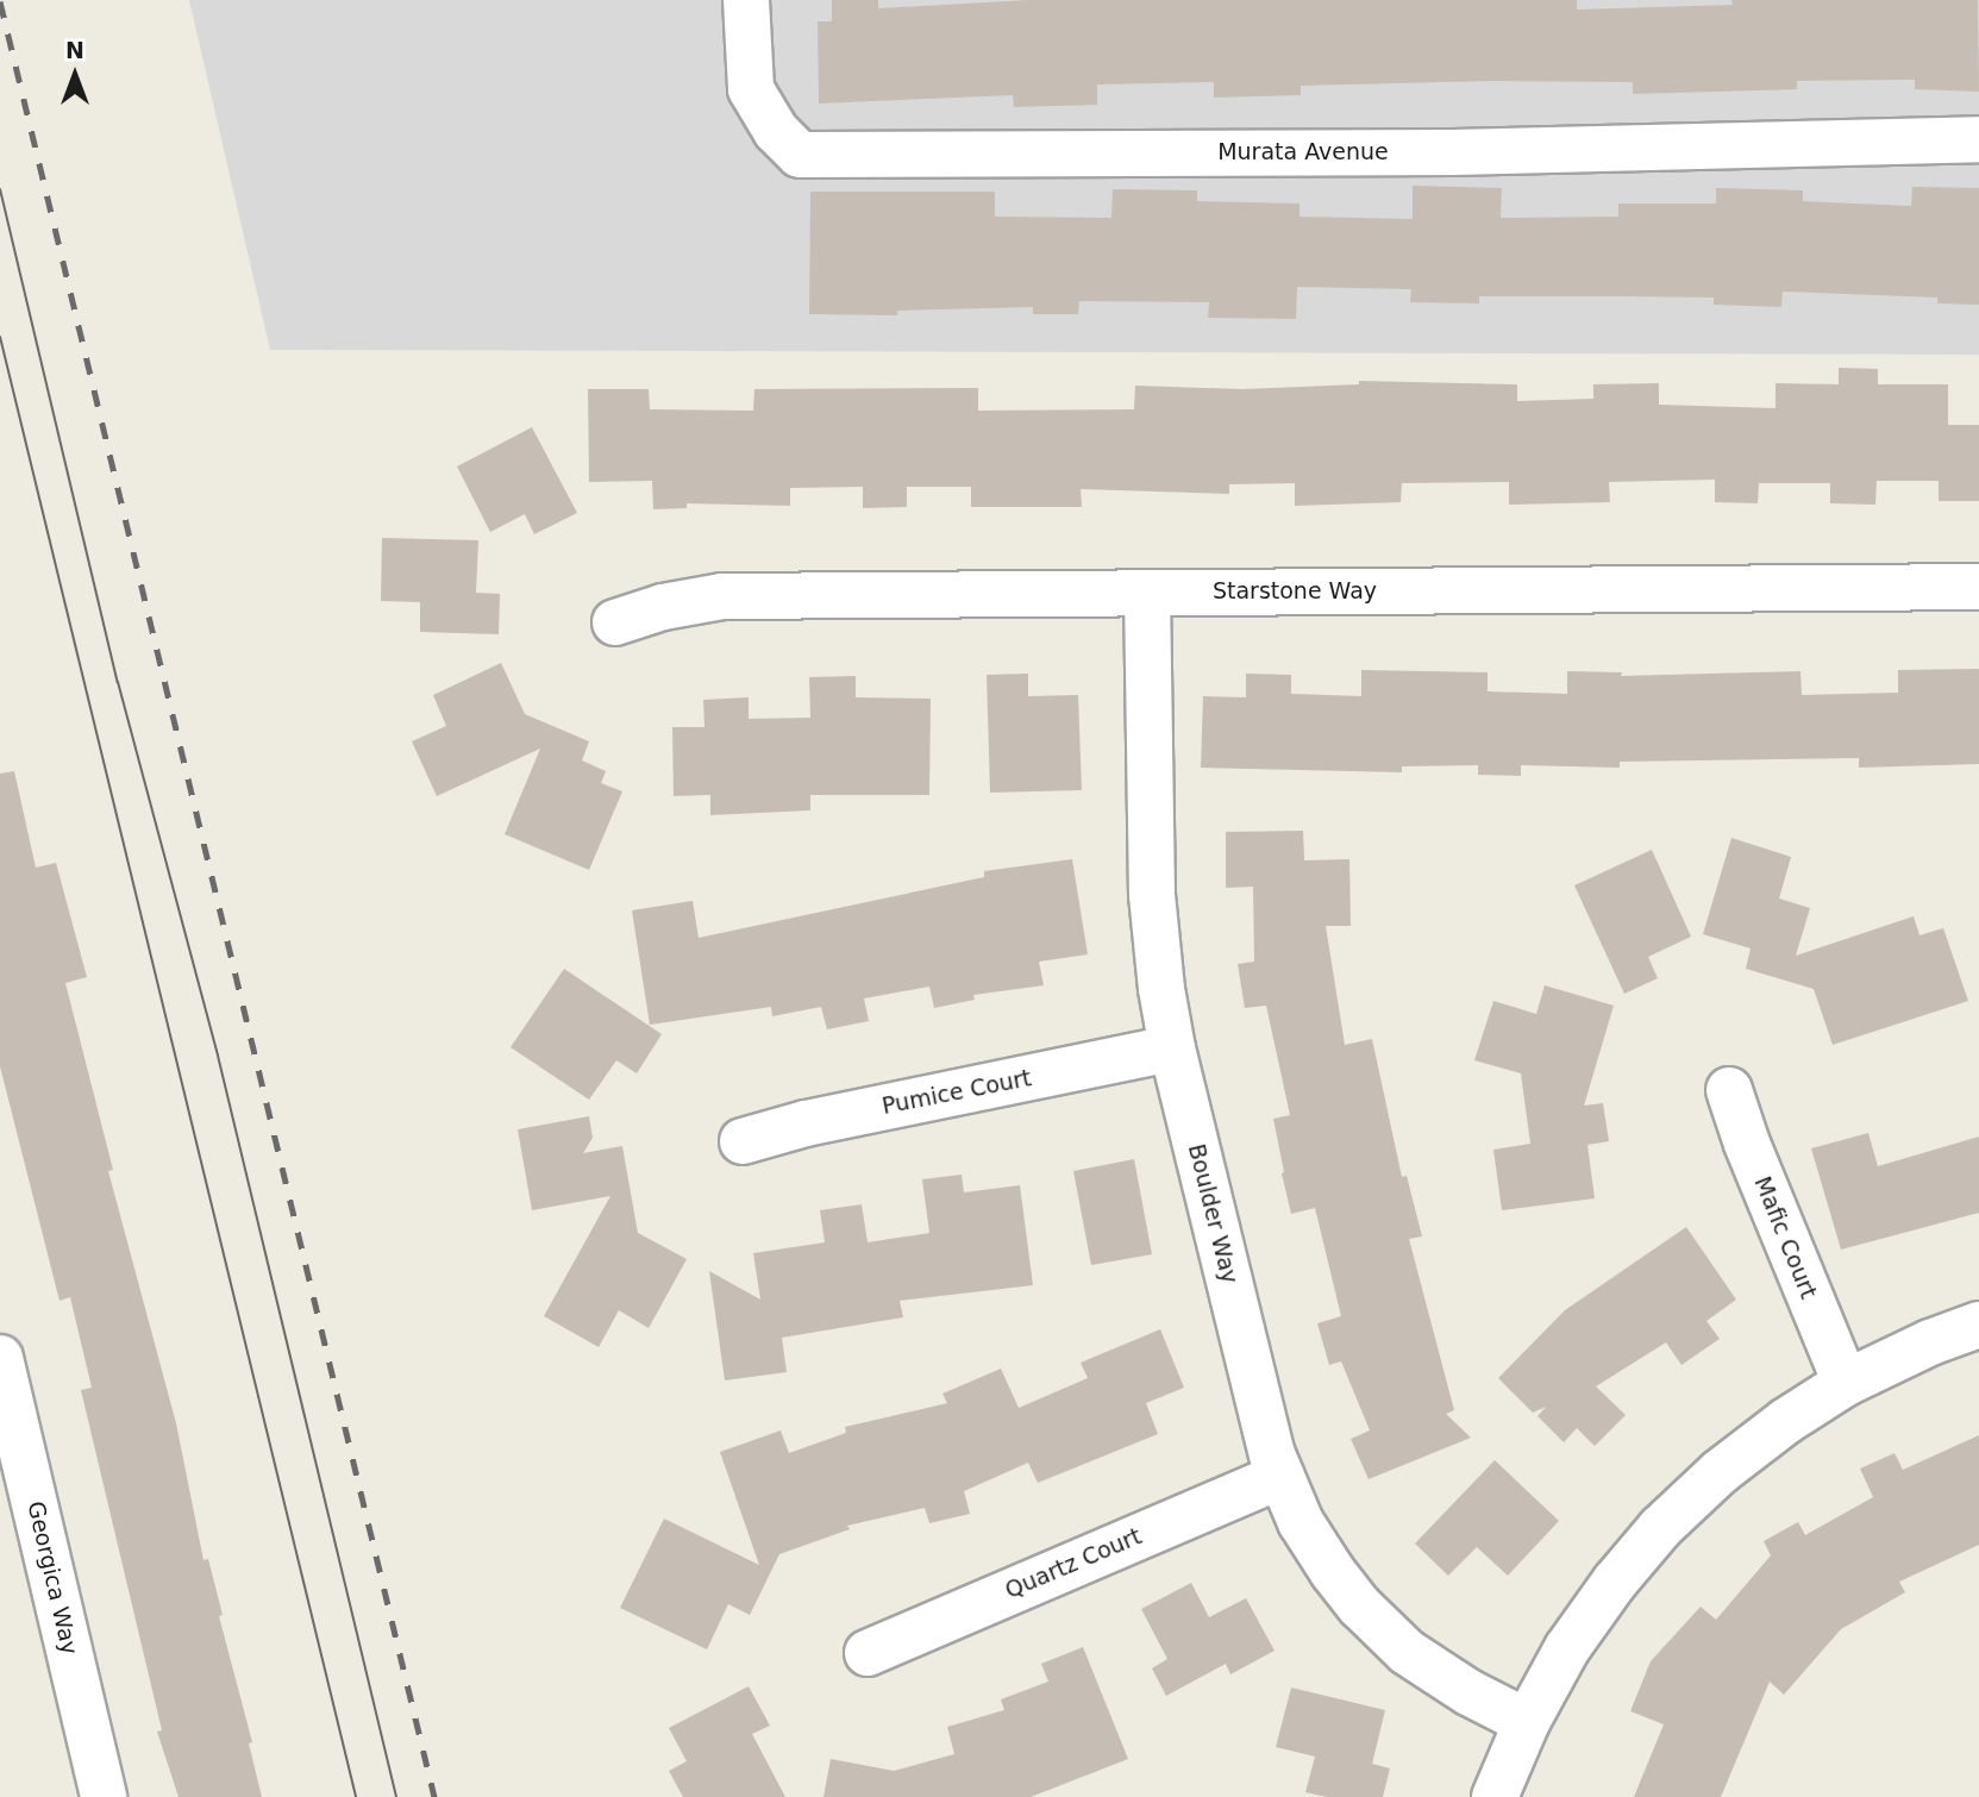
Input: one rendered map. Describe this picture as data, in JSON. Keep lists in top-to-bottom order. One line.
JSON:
{"streets":{"street":["Murata Avenue","Starstone Way","Pumice Court","Boulder Way","Mafic Court","Quartz Court","Georgica Way"]},"crossings":[["Starstone Way","Boulder Way"],["Pumice Court","Boulder Way"],["Boulder Way","Quartz Court"]],"north":"top"}
